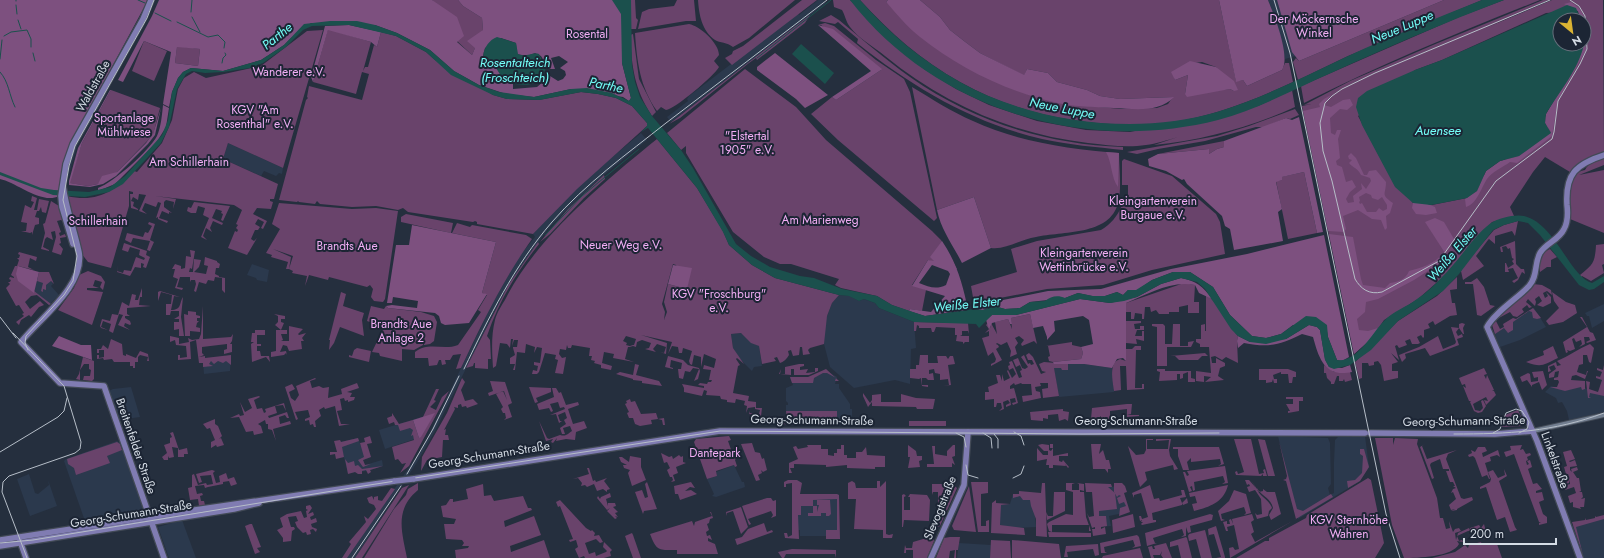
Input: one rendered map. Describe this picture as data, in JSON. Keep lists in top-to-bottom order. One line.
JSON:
{"streets":{"main road":["Waldstraße","Georg-Schumann-Straße","Breitenfelder Straße","Linkelstraße","Slevogtstraße"]},"crossings":[["Waldstraße","Breitenfelder Straße"],["Georg-Schumann-Straße","Breitenfelder Straße"],["Georg-Schumann-Straße","Linkelstraße"],["Georg-Schumann-Straße","Slevogtstraße"]],"water":["Neue Luppe","Parthe","Rosentalteich (Froschteich)","Auensee","Weiße Elster"],"parks":["Der Möckernsche Winkel","Rosental","Wanderer e.V.","KGV \"Am Rosenthal\" e.V.","Sportanlage Mühlwiese","\"Elstertal 1905\" e.V.","Am Schillerhain","Kleingartenverein Burgaue e.V.","Am Marienweg","Schillerhain","Neuer Weg e.V.","Brandts Aue","Kleingartenverein Wettinbrücke e.V.","KGV \"Froschburg\" e.V.","Brandts Aue Anlage 2","Dantepark","KGV Sternhöhe Wahren"],"scale_bar":"200 m","north":"bottom right"}
